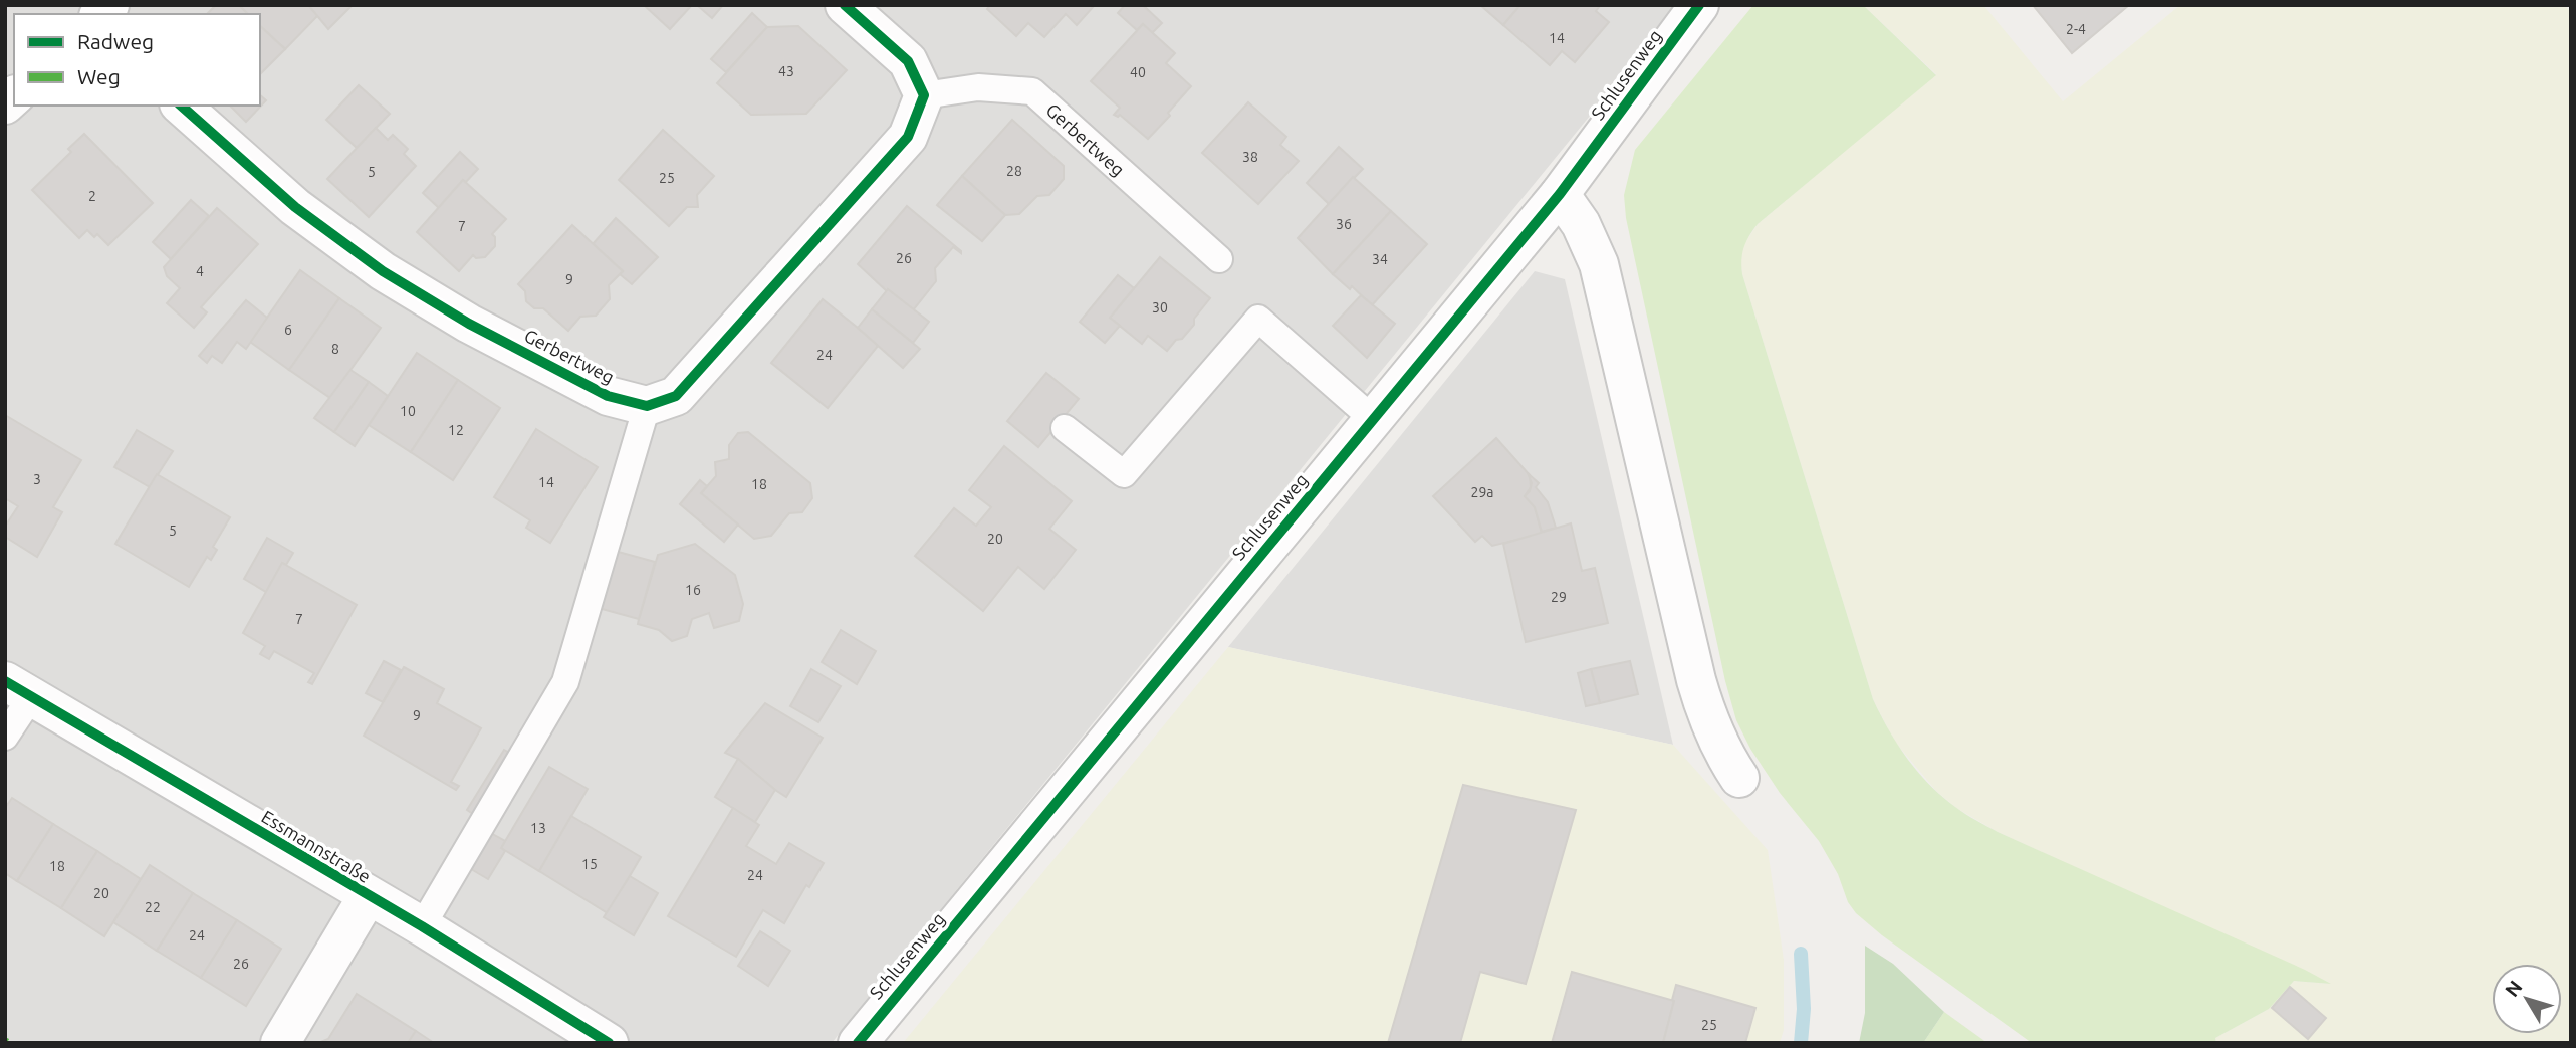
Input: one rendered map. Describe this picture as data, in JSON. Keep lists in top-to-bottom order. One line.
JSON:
{"streets":{"street":["Schlusenweg","Gerbertweg","Essmannstraße"]},"house_numbers":["2-4","14","43","40","38","28","5","25","2","36","7","26","34","4","9","30","6","8","24","10","12","3","14","18","29a","5","20","16","29","7","9","13","15","18","24","20","22","24","26","25"],"legend":["Radweg","Weg"],"north":"top left"}
